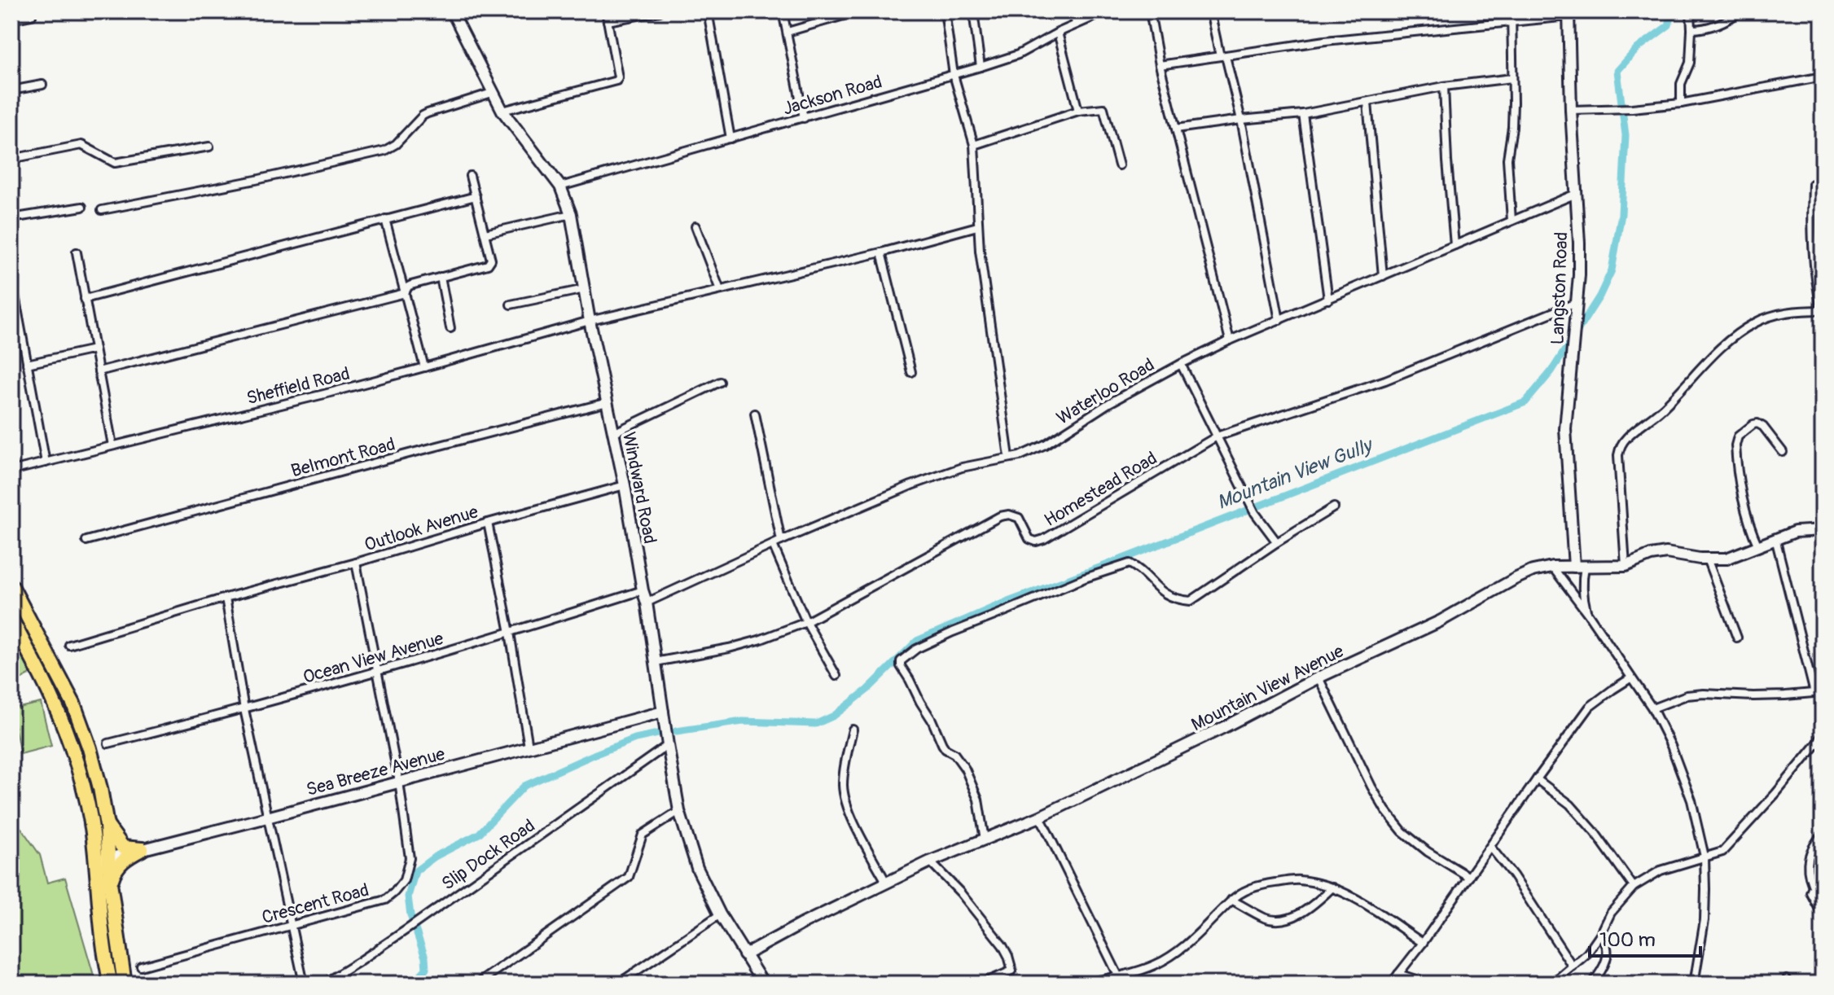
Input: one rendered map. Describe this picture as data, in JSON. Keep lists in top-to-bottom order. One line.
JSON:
{"streets":{"main road":["Langston Road","Windward Road","Mountain View Avenue","Sea Breeze Avenue"],"street":["Jackson Road","Sheffield Road","Waterloo Road","Belmont Road","Homestead Road","Outlook Avenue","Ocean View Avenue","Slip Dock Road","Crescent Road"]},"crossings":[["Jackson Road","Windward Road"],["Langston Road","Waterloo Road"],["Langston Road","Homestead Road"],["Langston Road","Mountain View Avenue"],["Sheffield Road","Windward Road"],["Waterloo Road","Windward Road"],["Belmont Road","Windward Road"],["Windward Road","Homestead Road"],["Windward Road","Outlook Avenue"],["Windward Road","Ocean View Avenue"],["Windward Road","Mountain View Avenue"],["Windward Road","Sea Breeze Avenue"],["Windward Road","Slip Dock Road"],["Outlook Avenue","Crescent Road"],["Ocean View Avenue","Crescent Road"],["Sea Breeze Avenue","Crescent Road"]],"water":["Mountain View Gully"],"scale_bar":"100 m"}
